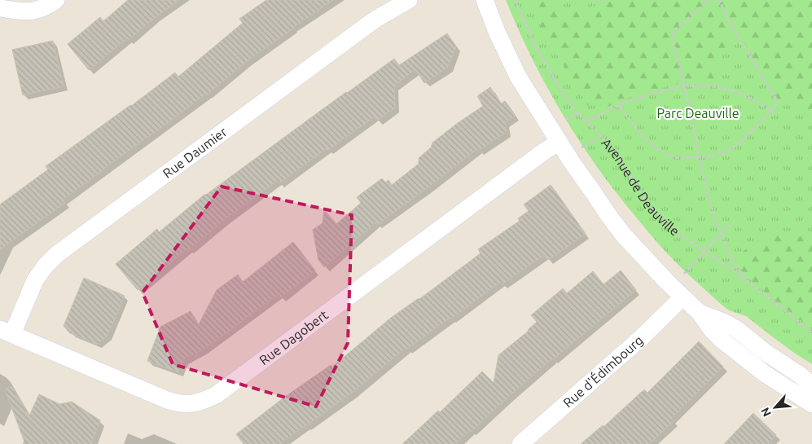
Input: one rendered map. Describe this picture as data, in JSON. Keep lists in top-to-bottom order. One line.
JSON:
{"streets":{"street":["Rue Daumier","Rue Dagobert","Rue d'Édimbourg"],"path":["Avenue de Deauville"]},"crossings":[["Rue Daumier","Rue Dagobert"]],"parks":["Parc Deauville"],"north":"bottom left"}
